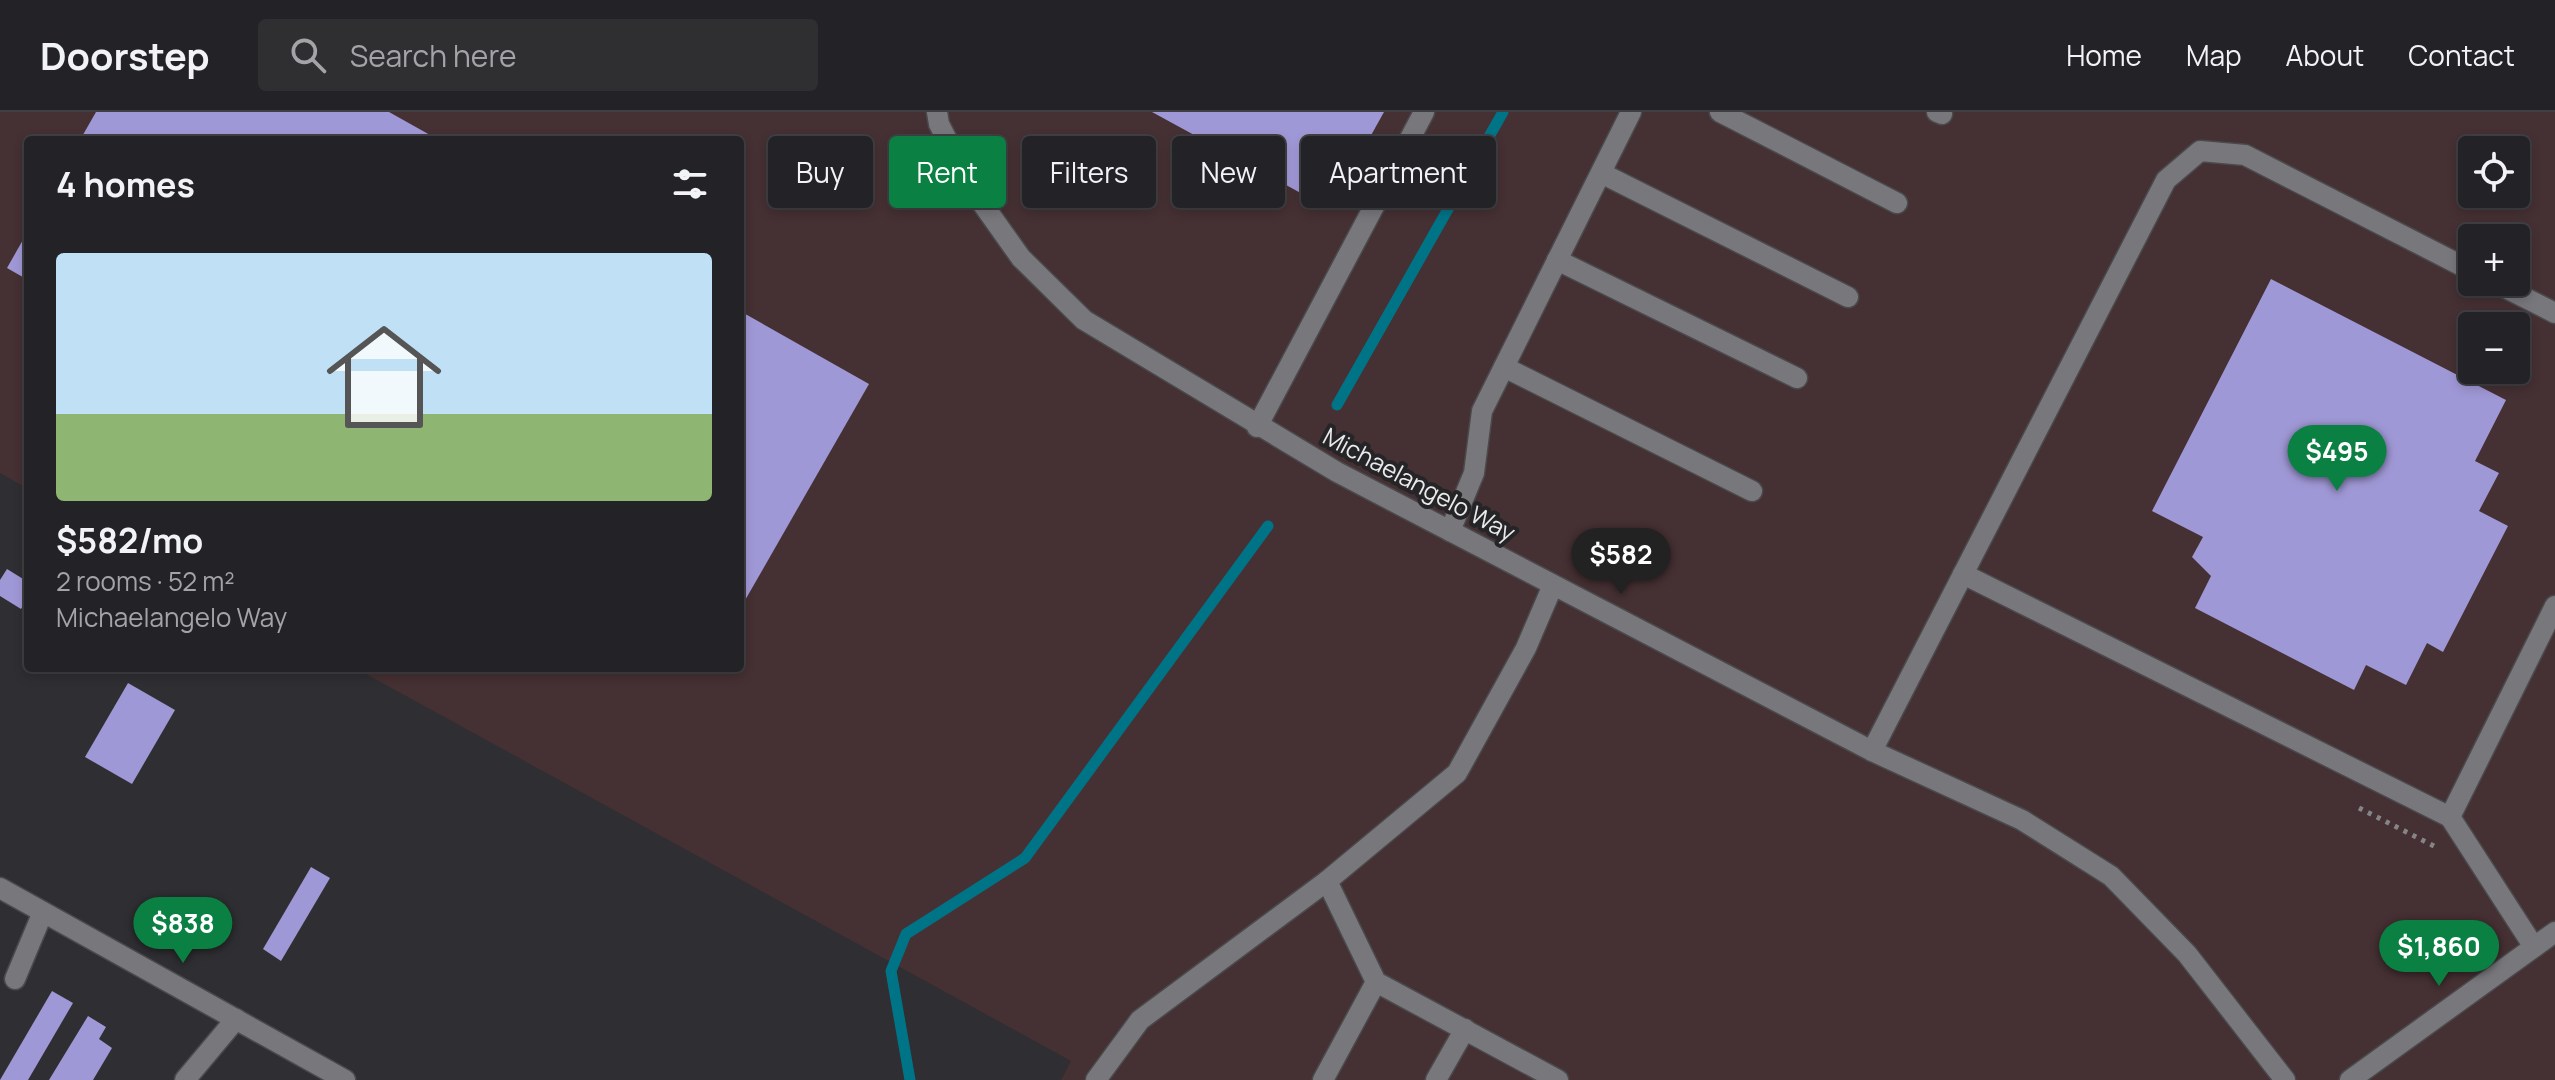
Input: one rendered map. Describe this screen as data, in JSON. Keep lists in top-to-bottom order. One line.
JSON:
{"streets":{"street":["Michaelangelo Way"]},"page":{"header":"Doorstep","search":"Search here","nav":["Home","Map","About","Contact"],"map_buttons":["+","−"],"chip":["Buy","Rent","Filters","New","Apartment"],"heading":"4 homes","list":[{"name":"$582/mo","note":"2 rooms · 52 m² · Michaelangelo Way"}],"price":["$495","$582","$838","$1,860"]}}
